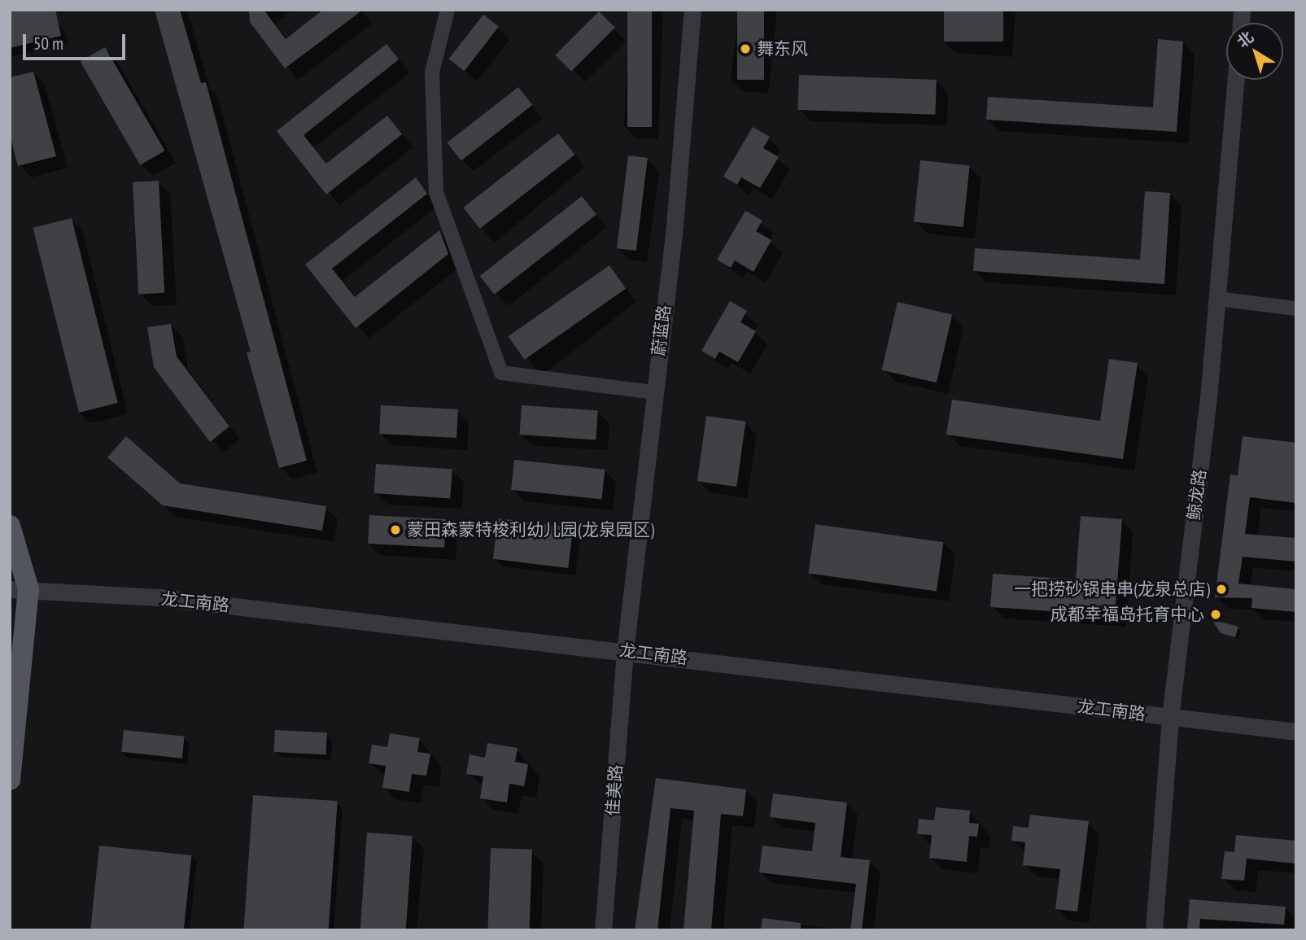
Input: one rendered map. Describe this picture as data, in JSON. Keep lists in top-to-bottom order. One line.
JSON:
{"streets":{"street":["蔚蓝路","鲸龙路","龙工南路","佳美路"]},"crossings":[["蔚蓝路","龙工南路"],["蔚蓝路","佳美路"],["鲸龙路","龙工南路"],["龙工南路","佳美路"]],"places":["舞东风","蒙田森蒙特梭利幼儿园(龙泉园区)","一把捞砂锅串串(龙泉总店)","成都幸福岛托育中心"],"scale_bar":"50 m","north":"top left"}
